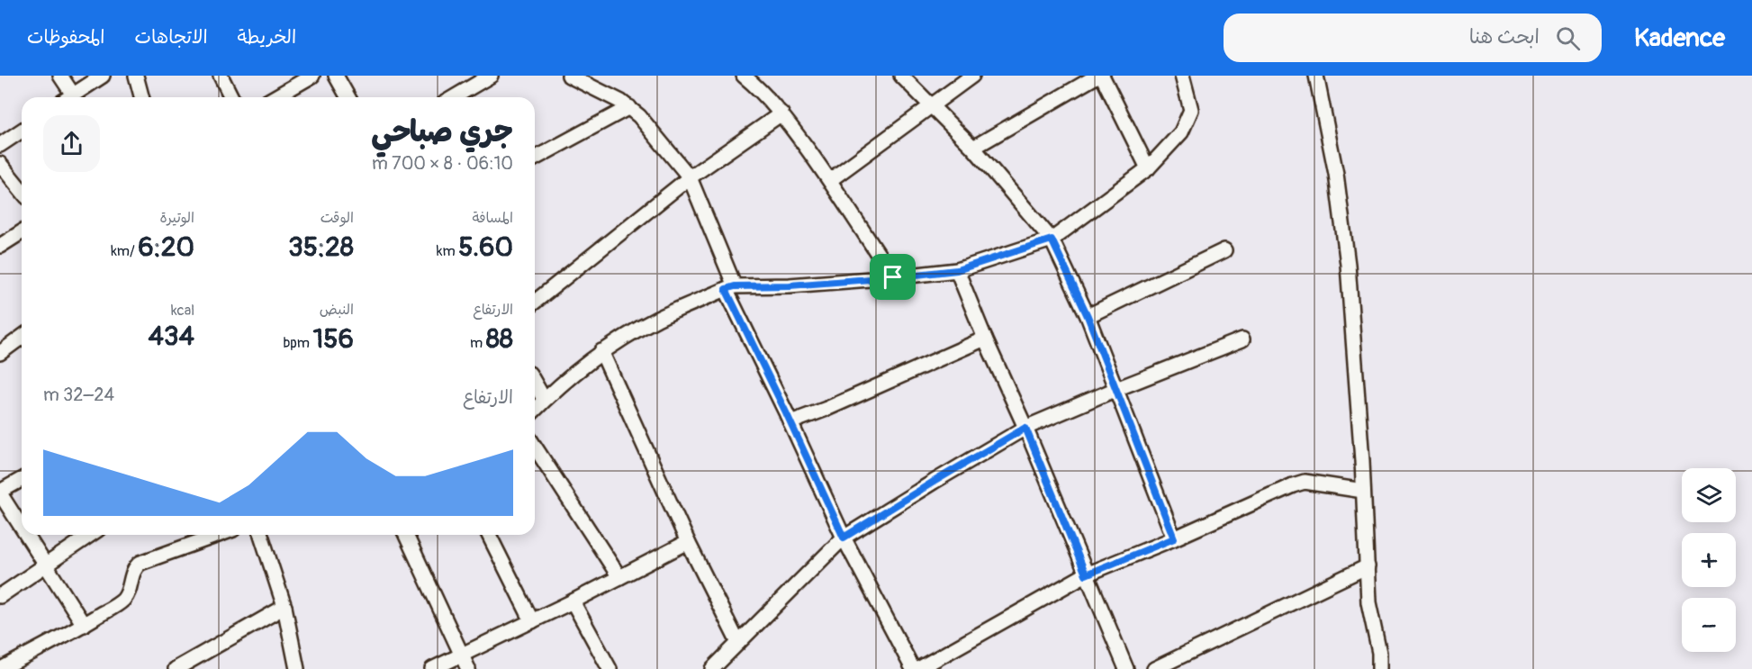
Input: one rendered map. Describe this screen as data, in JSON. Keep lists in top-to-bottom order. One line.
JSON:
{"page":{"header":"Kadence","search":"ابحث هنا","nav":["الخريطة","الاتجاهات","المحفوظات"],"heading":["جري صباحي","06:10 · 8 × 700 m"],"stats":[["المسافة","5.60 km"],["الوقت","35:28"],["الوتيرة","6:20 /km"],["الارتفاع","88 m"],["النبض","156 bpm"],["kcal","434"]],"chart":["الارتفاع","24–32 m"],"map_buttons":["+","−"]}}
